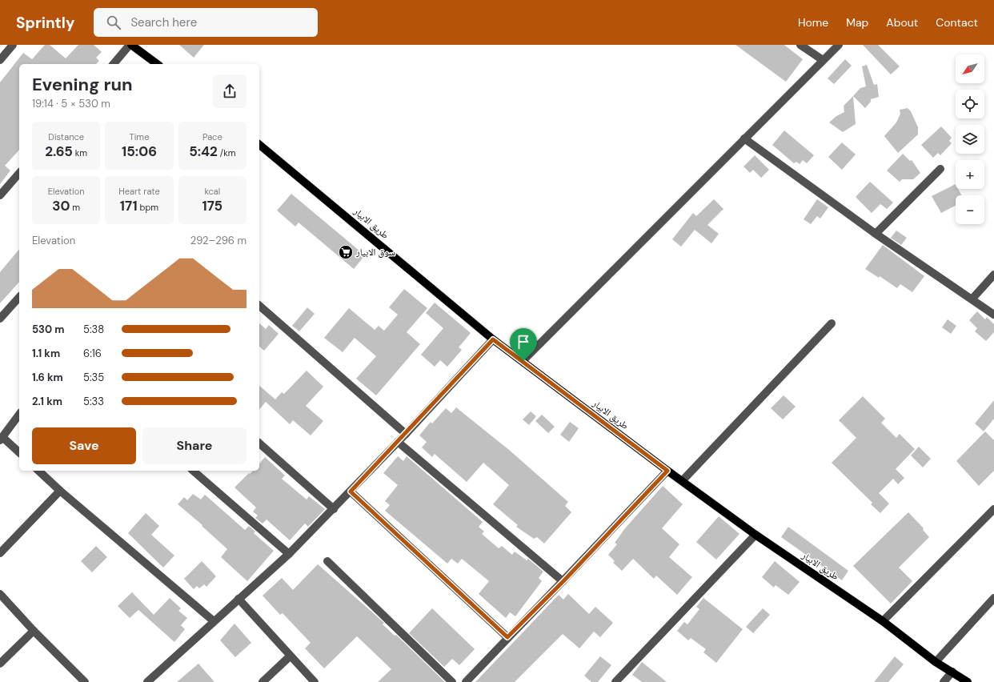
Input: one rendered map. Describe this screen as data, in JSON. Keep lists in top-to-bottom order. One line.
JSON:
{"streets":{"main road":["طريق الابيار"]},"places":{"supermarket":["سوق الابيار"]},"north":"bottom left","page":{"header":"Sprintly","search":"Search here","nav":["Home","Map","About","Contact"],"map_buttons":["+","−"],"heading":["Evening run","19:14 · 5 × 530 m"],"stats":[["Distance","2.65 km"],["Time","15:06"],["Pace","5:42 /km"],["Elevation","30 m"],["Heart rate","171 bpm"],["kcal","175"]],"chart":["Elevation","292–296 m"],"list":[{"name":"530 m","note":"5:38"},{"name":"1.1 km","note":"6:16"},{"name":"1.6 km","note":"5:35"},{"name":"2.1 km","note":"5:33"}],"buttons":["Save","Share"]}}
